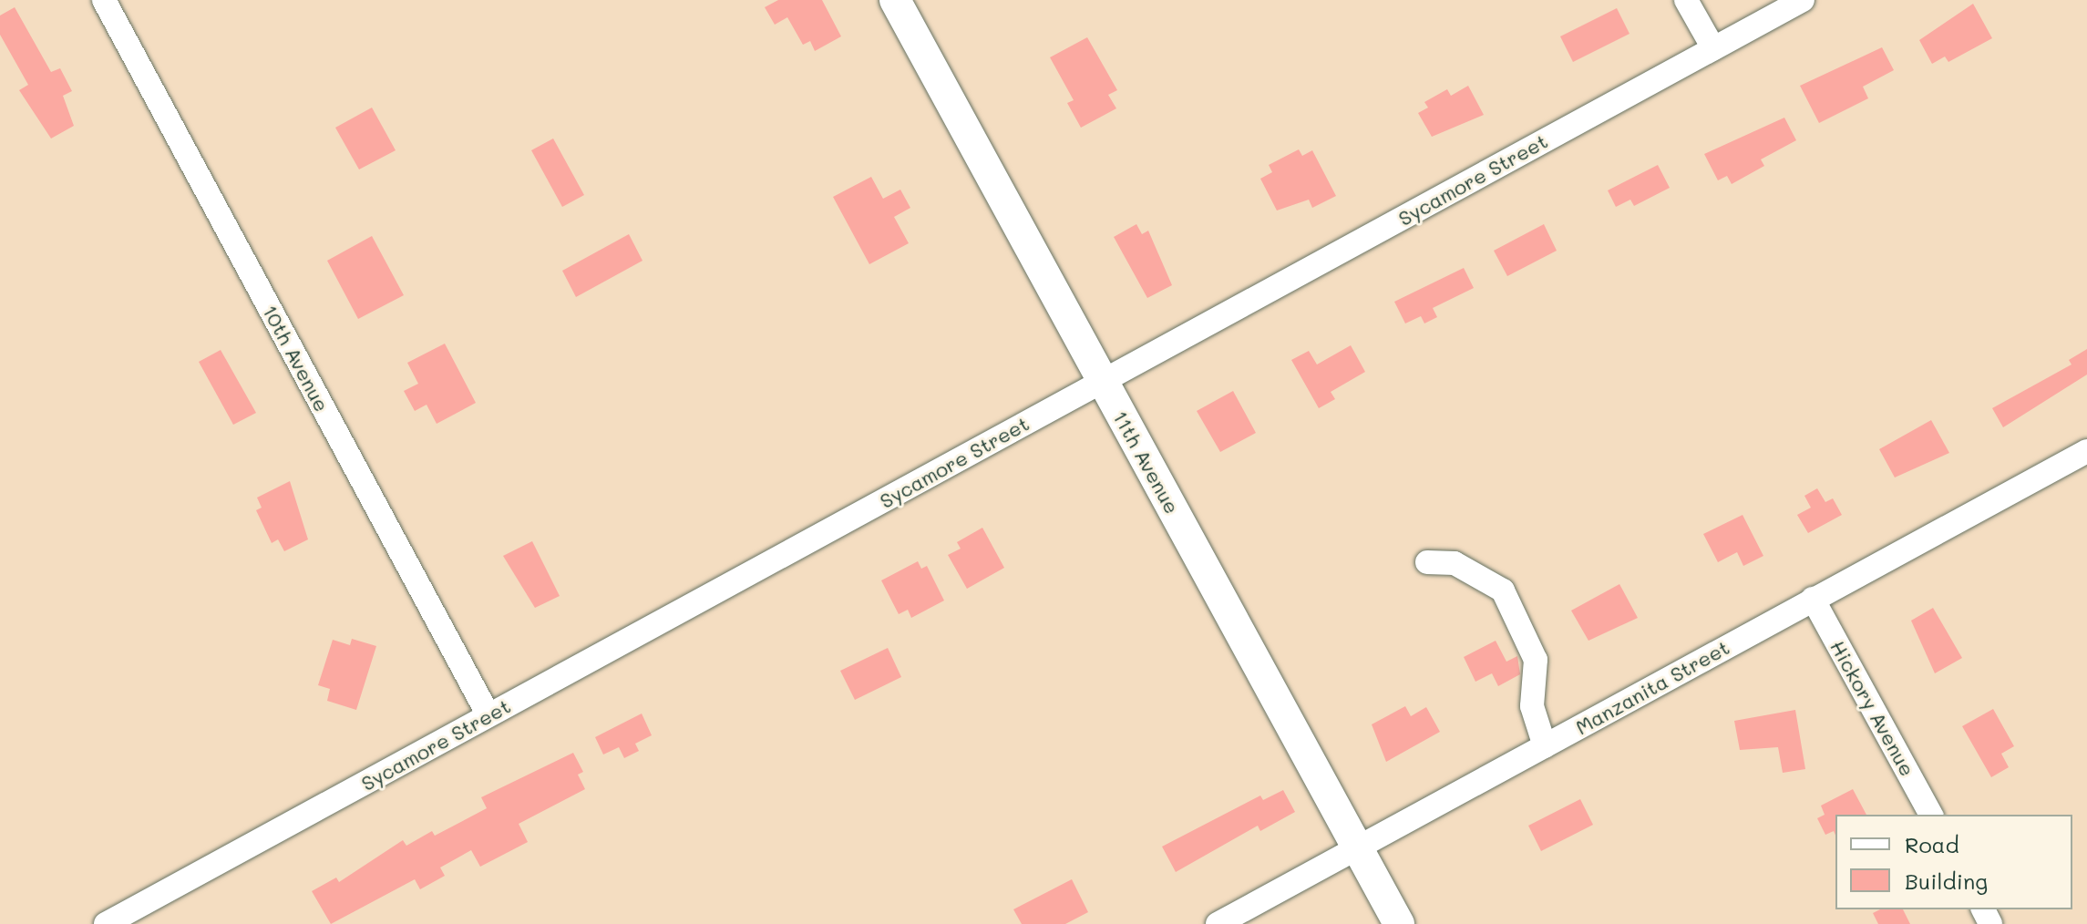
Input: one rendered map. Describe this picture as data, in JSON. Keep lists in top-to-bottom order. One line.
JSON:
{"streets":{"main road":["11th Avenue"],"street":["Sycamore Street","10th Avenue","Manzanita Street","Hickory Avenue"]},"crossings":[["Sycamore Street","10th Avenue"],["Sycamore Street","11th Avenue"],["11th Avenue","Manzanita Street"],["Manzanita Street","Hickory Avenue"]],"legend":["Road","Building"]}
